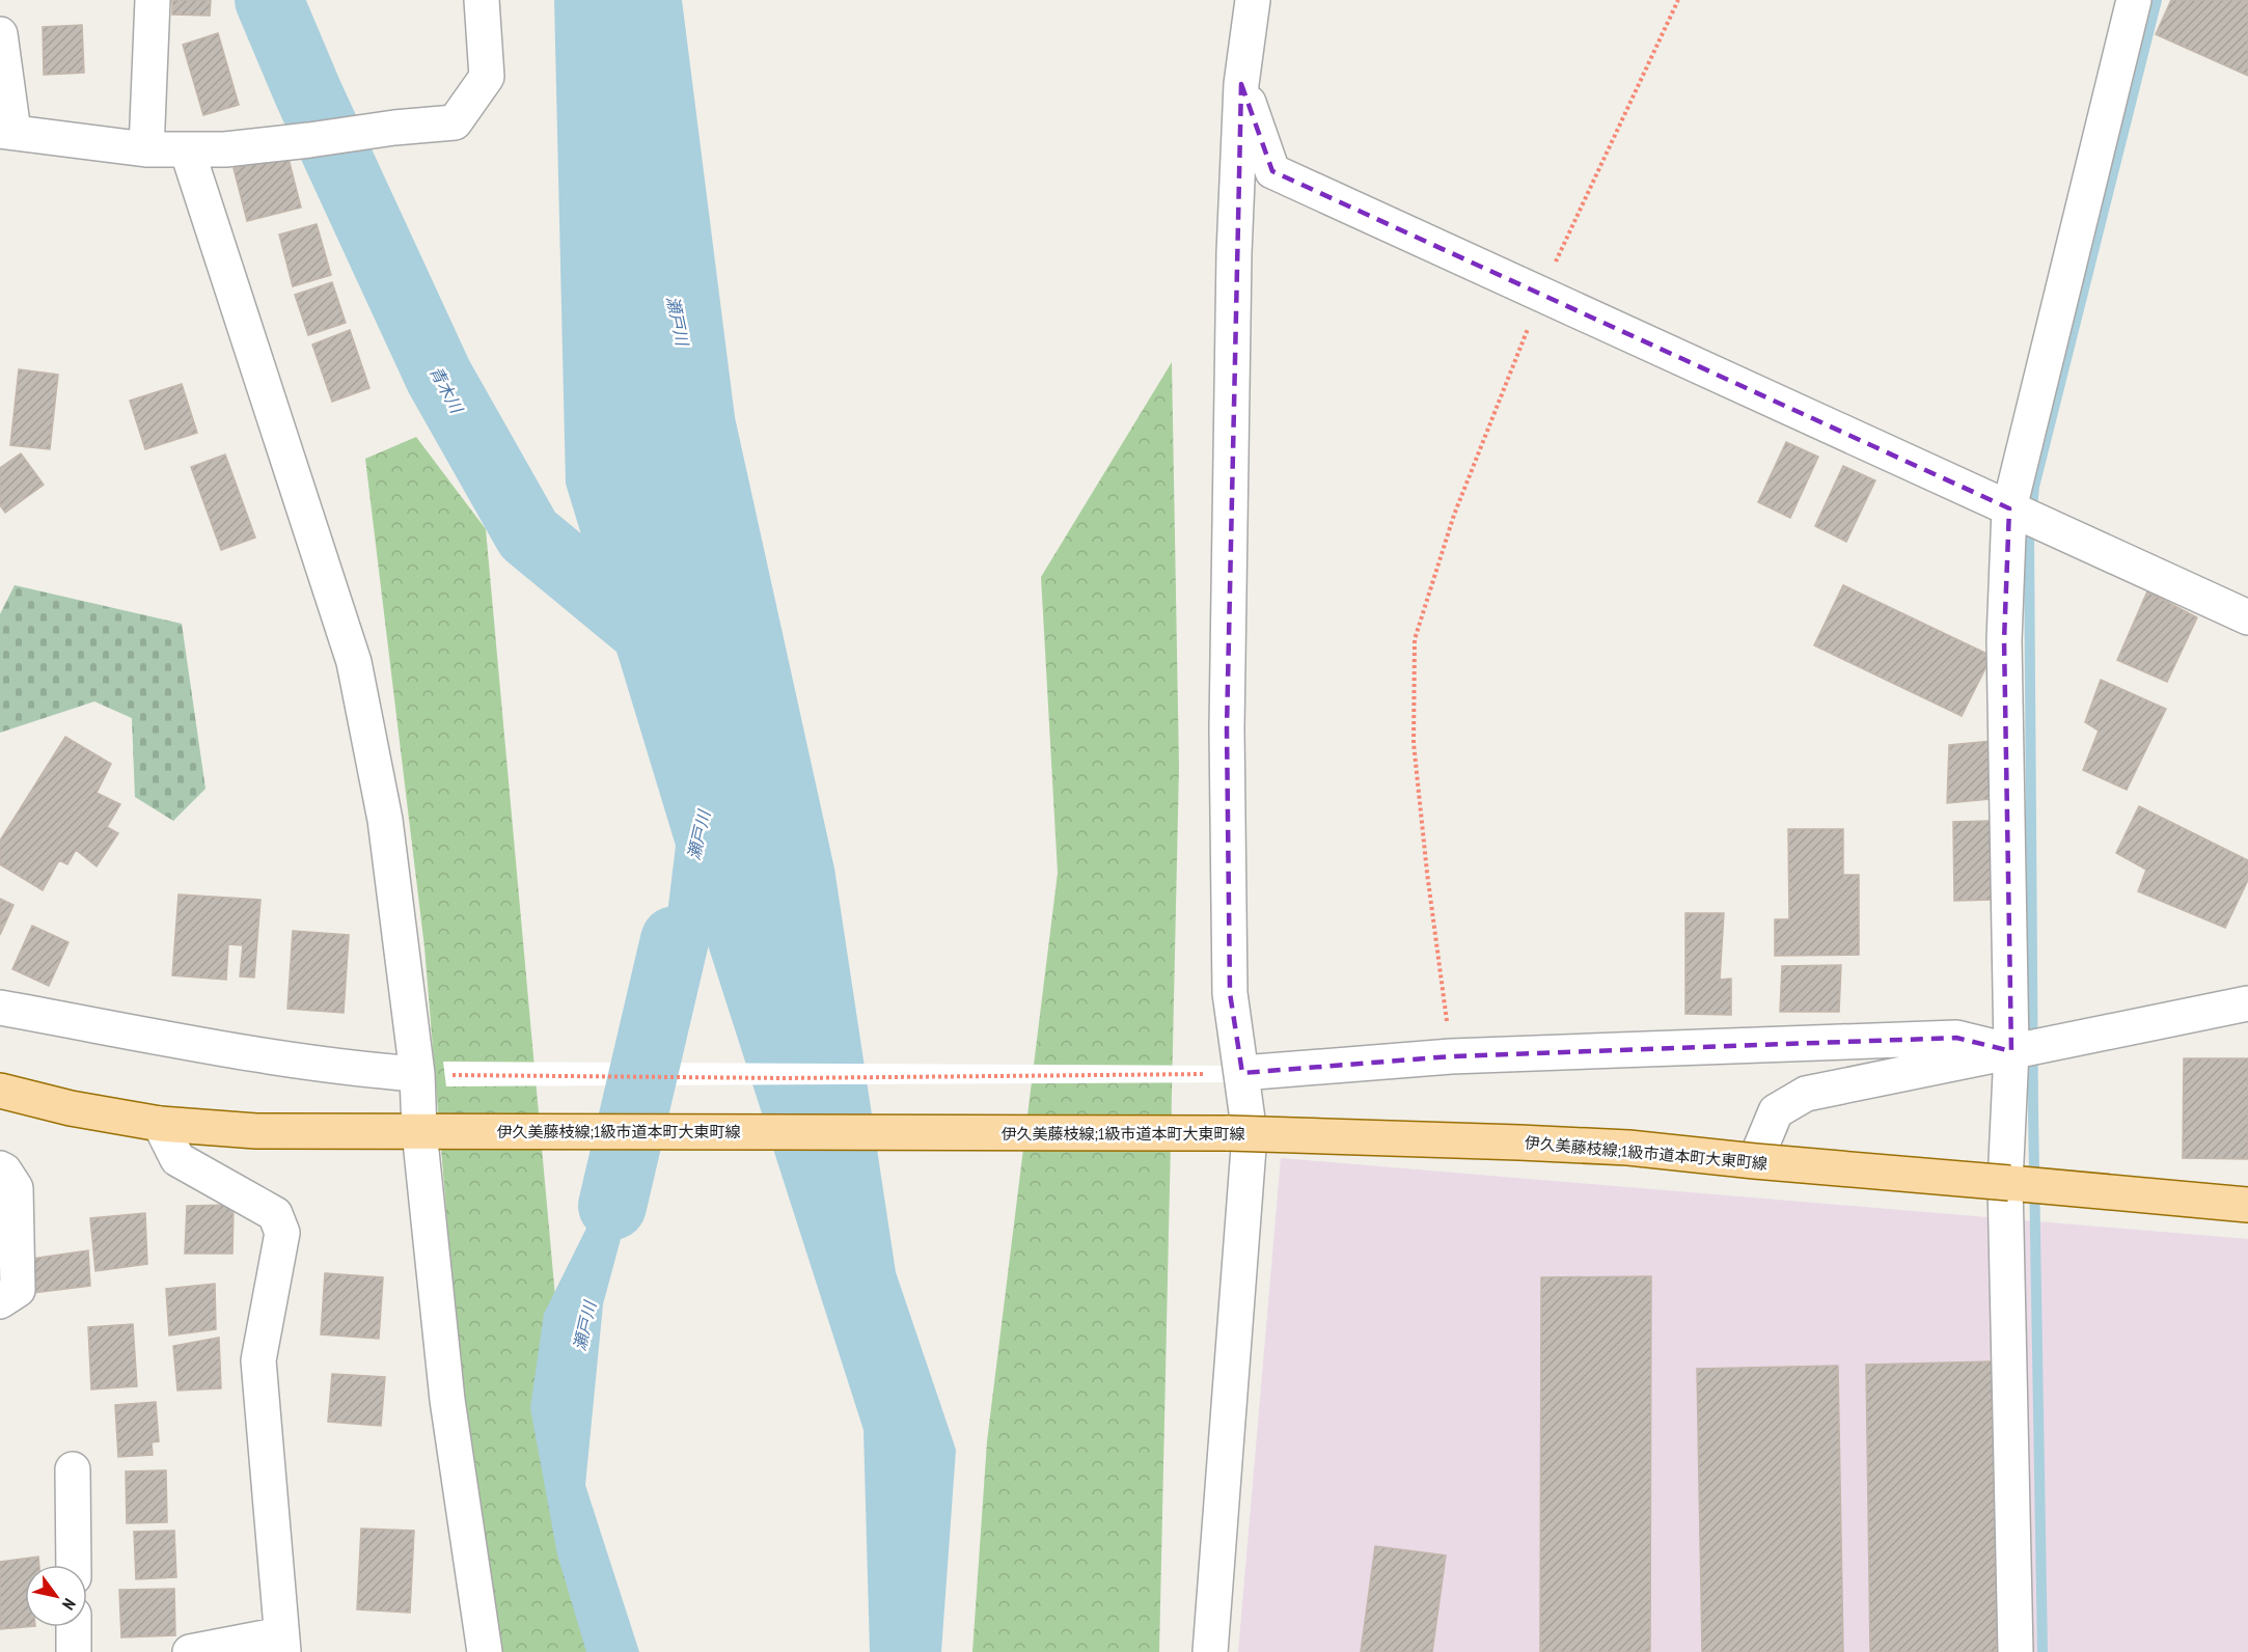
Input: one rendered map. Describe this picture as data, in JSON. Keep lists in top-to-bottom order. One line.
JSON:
{"streets":{"main road":["伊久美藤枝線;1級市道本町大東町線"]},"water":["瀬戸川","青木川"],"north":"bottom right"}
